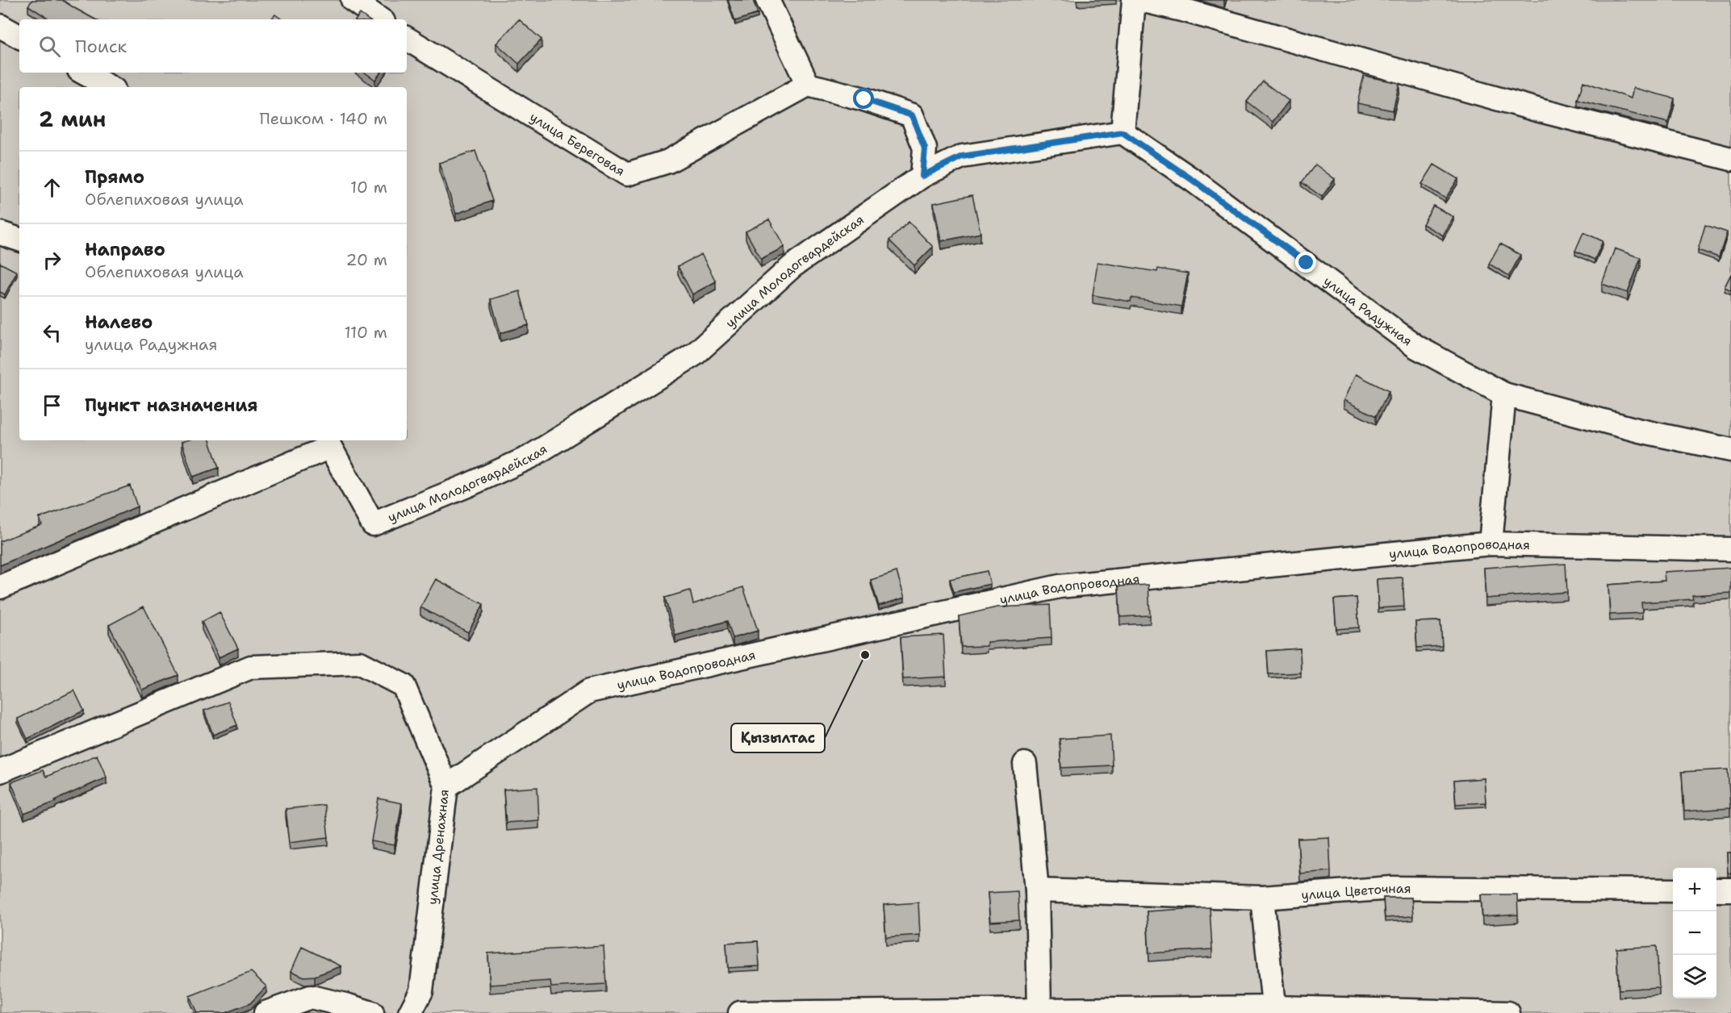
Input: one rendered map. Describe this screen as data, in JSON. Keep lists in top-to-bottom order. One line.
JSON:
{"streets":{"street":["улица Береговая","улица Молодогвардейская","улица Радужная","улица Водопроводная","улица Дренажная","улица Цветочная"]},"crossings":[["улица Водопроводная","улица Дренажная"]],"places":["Қызылтас"],"page":{"search":"Поиск","heading":["2 мин","Пешком · 140 m"],"list":[["Прямо","Облепиховая улица","10 m"],["Направо","Облепиховая улица","20 m"],["Налево","улица Радужная","110 m"],"Пункт назначения"],"map_buttons":["+","−"]}}
